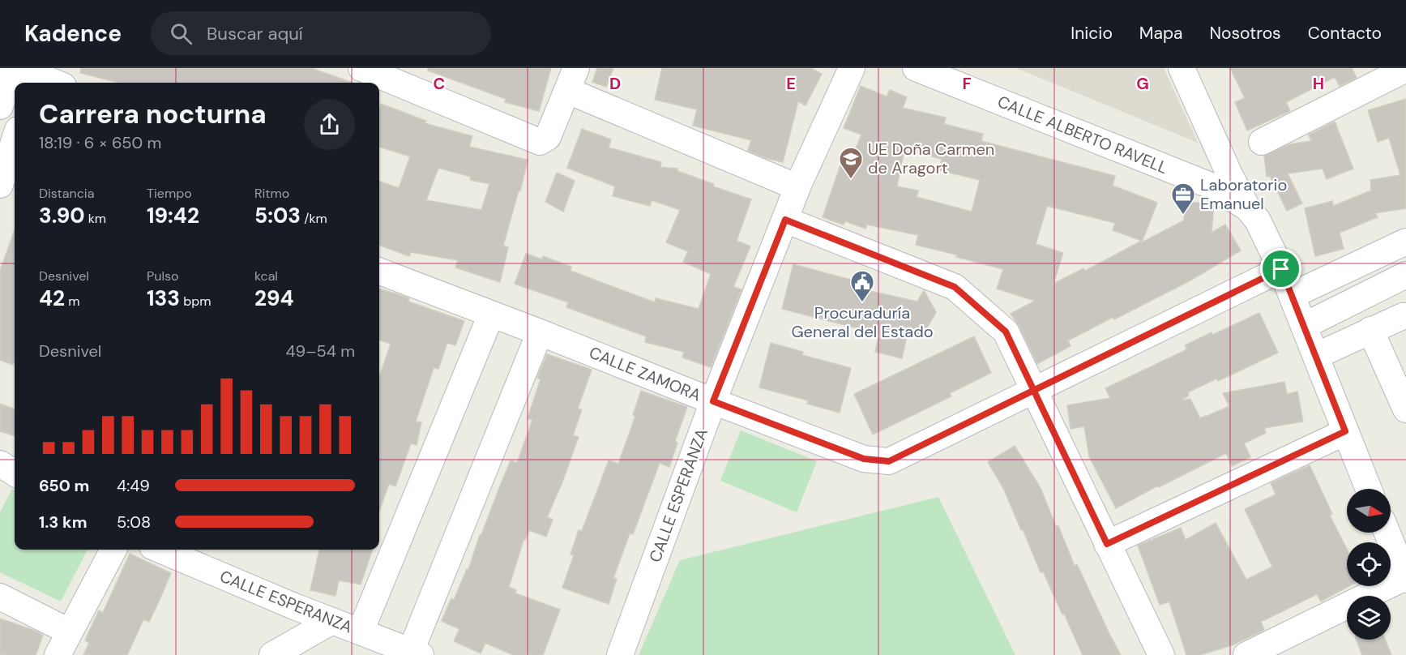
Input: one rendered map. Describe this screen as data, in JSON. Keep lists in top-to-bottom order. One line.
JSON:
{"streets":{"street":["CALLE ALBERTO RAVELL","CALLE ZAMORA","CALLE ESPERANZA"]},"crossings":[["CALLE ZAMORA","CALLE ESPERANZA"]],"places":{"school or university":["UE Doña Carmen de Aragort"],"office":["Laboratorio Emanuel"],"public building":["Procuraduría General del Estado"]},"north":"right","page":{"header":"Kadence","search":"Buscar aquí","nav":["Inicio","Mapa","Nosotros","Contacto"],"heading":["Carrera nocturna","18:19 · 6 × 650 m"],"stats":[["Distancia","3.90 km"],["Tiempo","19:42"],["Ritmo","5:03 /km"],["Desnivel","42 m"],["Pulso","133 bpm"],["kcal","294"]],"chart":["Desnivel","49–54 m"],"list":[{"name":"650 m","note":"4:49"},{"name":"1.3 km","note":"5:08"}]},"grid":{"columns":["C","D","E","F","G","H"]}}
